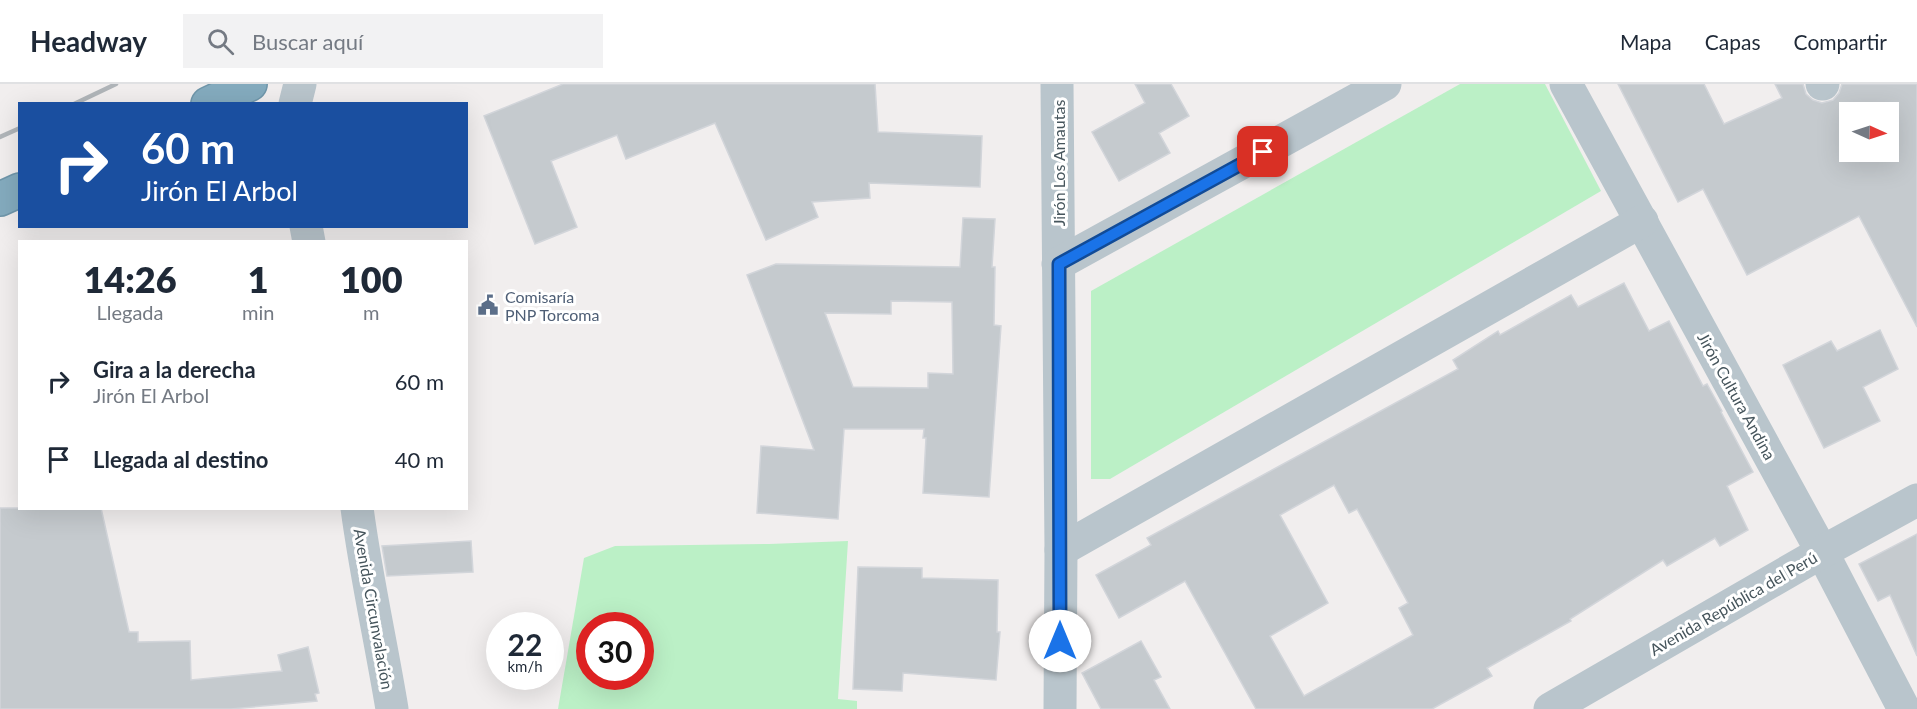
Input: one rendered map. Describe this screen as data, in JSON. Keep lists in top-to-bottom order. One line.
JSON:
{"streets":{"street":["Jirón Los Amautas","Jirón Cultura Andina","Avenida República del Perú","Avenida Circunvalación"]},"crossings":[["Jirón Cultura Andina","Avenida República del Perú"]],"places":{"public building":["Comisaría PNP Torcoma"]},"north":"right","page":{"header":"Headway","search":"Buscar aquí","nav":["Mapa","Capas","Compartir"],"turn":["60 m","Jirón El Arbol"],"eta":["14:26","Llegada","1","min","100","m"],"list":[{"name":"Gira a la derecha","note":"Jirón El Arbol","value":"60 m"},{"name":"Llegada al destino","value":"40 m"}],"speed":"22 km/h","limit":"30"}}
